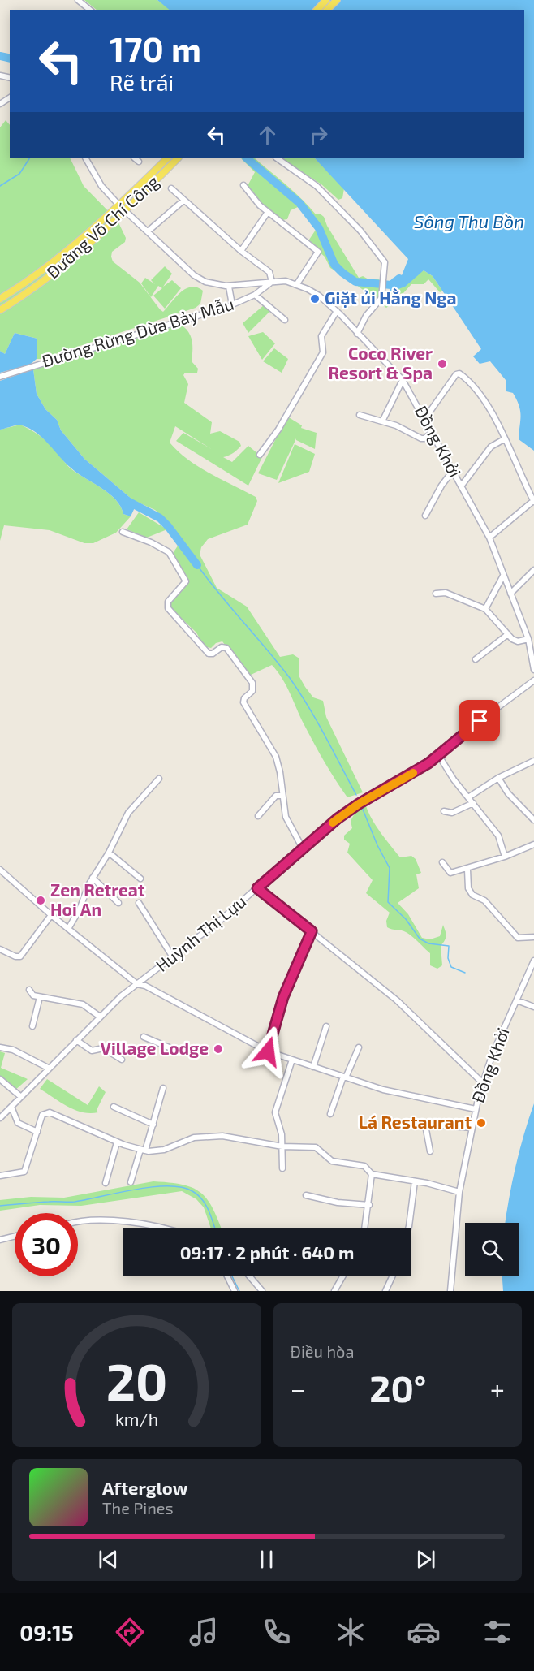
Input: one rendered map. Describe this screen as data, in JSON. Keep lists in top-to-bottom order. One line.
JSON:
{"streets":{"main road":["Đường Võ Chí Công"],"street":["Đường Rừng Dừa Bảy Mẫu","Đồng Khởi","Huỳnh Thị Lựu"]},"crossings":[["Đường Võ Chí Công","Đồng Khởi"],["Đường Rừng Dừa Bảy Mẫu","Đồng Khởi"]],"water":["Sông Thu Bồn"],"places":["Giặt ủi Hằng Nga","Coco River Resort & Spa","Zen Retreat Hoi An","Village Lodge","Lá Restaurant"],"page":{"turn":["170 m","Rẽ trái"],"limit":"30","trip":"09:17 · 2 phút · 640 m","tile":"Điều hòa","heat":["−","20°","+"],"song":["Afterglow","The Pines"],"tabs":"09:15","gauge":["20","km/h"]}}
